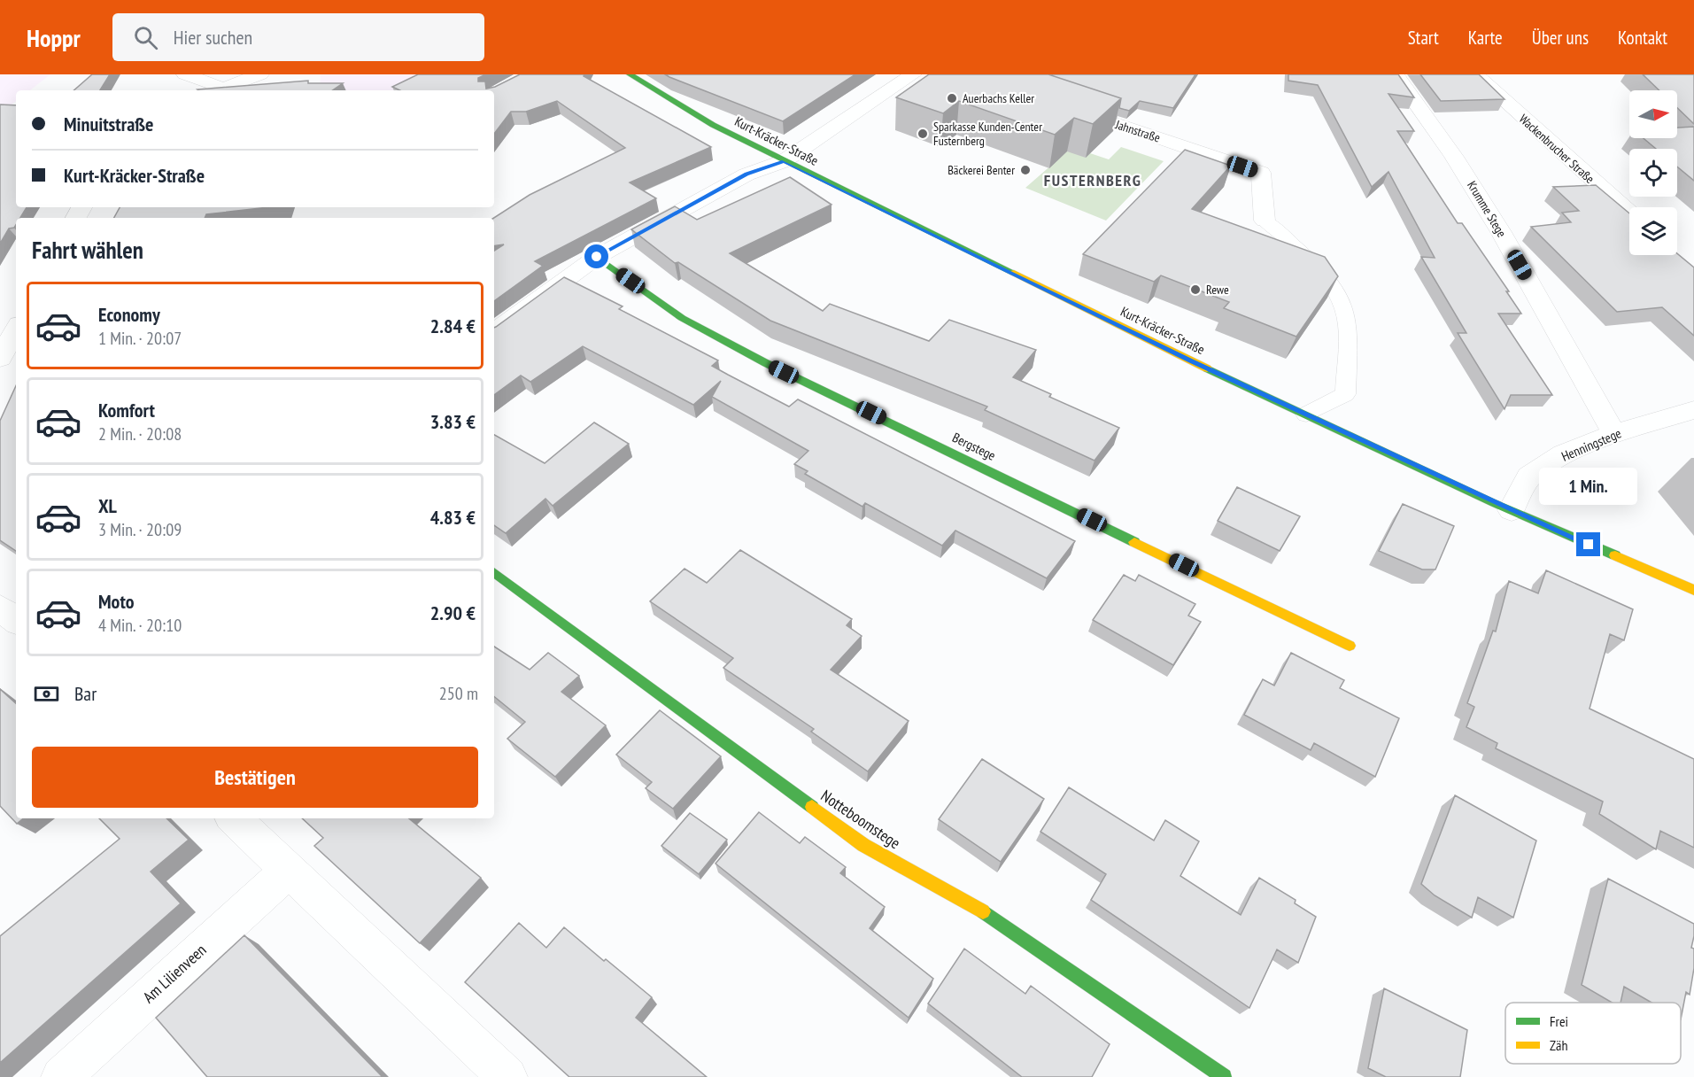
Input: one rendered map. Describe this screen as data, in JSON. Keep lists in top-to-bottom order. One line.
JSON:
{"streets":{"street":["Jahnstraße","Kurt-Kräcker-Straße","Wackenbrucher Straße","Krumme Stege","Henningstege","Bergstege","Notteboomstege","Am Lilienveen"]},"crossings":[["Kurt-Kräcker-Straße","Henningstege"],["Krumme Stege","Henningstege"]],"districts":["FUSTERNBERG"],"places":["Auerbachs Keller","Sparkasse Kunden-Center Fusternberg","Bäckerei Benter","Rewe"],"legend":["Frei","Zäh"],"north":"right","page":{"header":"Hoppr","search":"Hier suchen","nav":["Start","Karte","Über uns","Kontakt"],"banner":["Minuitstraße","Kurt-Kräcker-Straße"],"heading":"Fahrt wählen","list":[{"name":"Economy","note":"1 Min. · 20:07","value":"2.84 €"},{"name":"Komfort","note":"2 Min. · 20:08","value":"3.83 €"},{"name":"XL","note":"3 Min. · 20:09","value":"4.83 €"},{"name":"Moto","note":"4 Min. · 20:10","value":"2.90 €"}],"bubble":"1 Min.","pay":["Bar","250 m"],"buttons":"Bestätigen"}}
